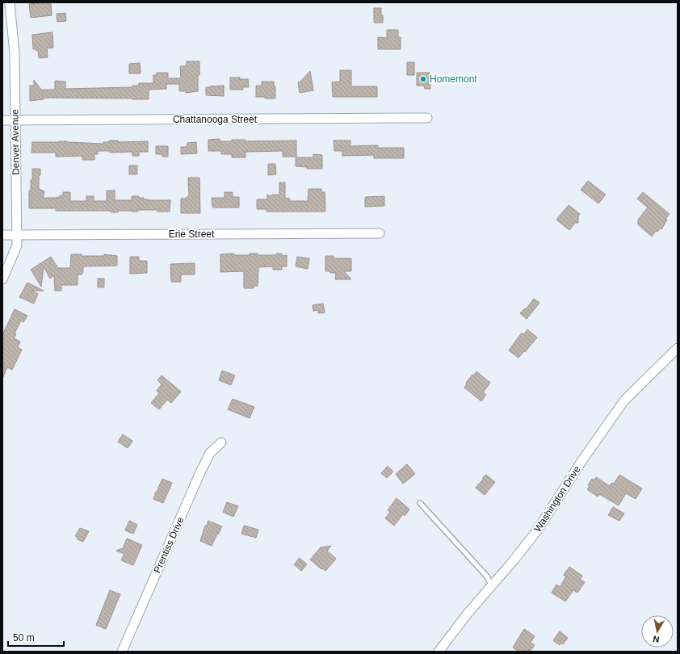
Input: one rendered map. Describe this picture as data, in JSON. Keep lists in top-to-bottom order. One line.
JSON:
{"streets":{"street":["Chattanooga Street","Denver Avenue","Erie Street","Washington Drive","Prentiss Drive"]},"crossings":[["Chattanooga Street","Denver Avenue"],["Denver Avenue","Erie Street"]],"places":["Homemont"],"scale_bar":"50 m","north":"bottom"}
